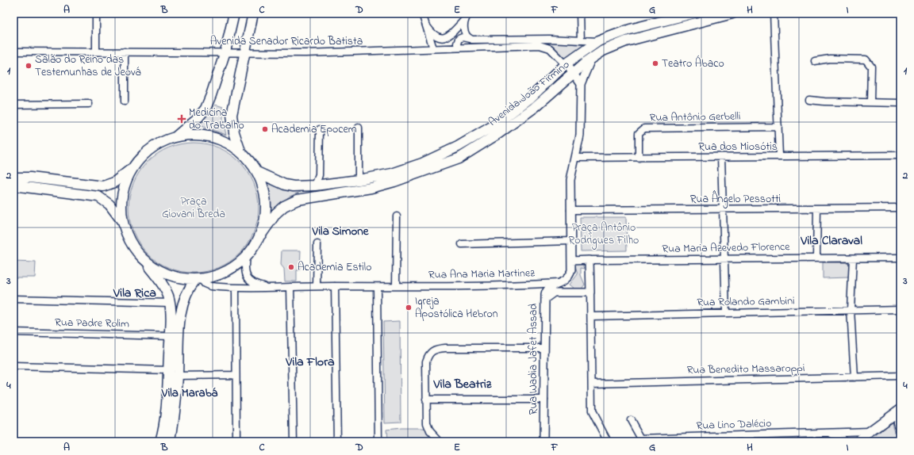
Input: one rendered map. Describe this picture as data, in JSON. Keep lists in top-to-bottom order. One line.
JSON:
{"streets":{"main road":["Avenida João Firmino"],"street":["Avenida Senador Ricardo Batista","Rua Antônio Gerbelli","Rua dos Miosótis","Rua Ângelo Pessotti","Rua Maria Azevedo Florence","Rua Ana Maria Martinez","Rua Rolando Gambini","Rua Padre Rolim","Rua Wadia Jafet Assad","Rua Benedito Massaroppi","Rua Lino Dalécio"]},"crossings":[["Avenida Senador Ricardo Batista","Avenida João Firmino"],["Rua Antônio Gerbelli","Rua dos Miosótis"],["Rua Ana Maria Martinez","Rua Wadia Jafet Assad"]],"districts":["Vila Simone","Vila Claraval","Vila Rica","Vila Flora","Vila Beatriz","Vila Marabá"],"parks":["Praça Giovani Breda","Praça Antônio Rodrigues Filho"],"places":{"other":["Teatro Ábaco","Salão do Reino das Testemunhas de Jeová","Academia Epocem","Academia Estilo","Igreja Apostólica Hebron"],"health":["Medicina do Trabalho"]},"grid":{"columns":["A","B","C","D","E","F","G","H","I"],"rows":["1","2","3","4"]}}
